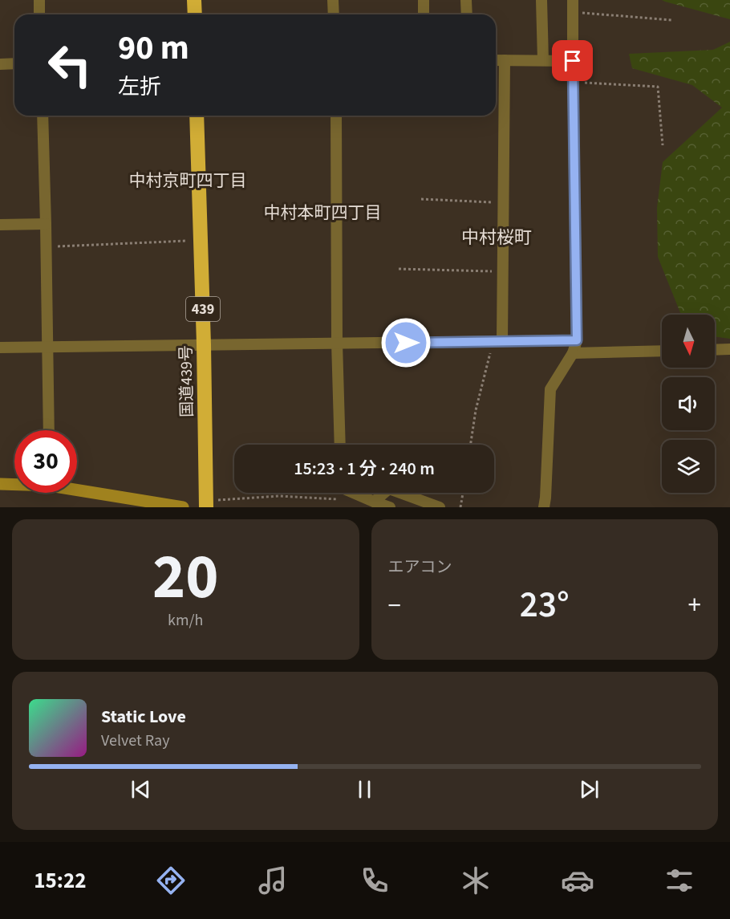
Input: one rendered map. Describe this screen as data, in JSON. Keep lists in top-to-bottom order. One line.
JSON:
{"streets":{"highway":["439","国道439号"]},"districts":["中村京町四丁目","中村本町四丁目","中村桜町"],"north":"bottom","page":{"turn":["90 m","左折"],"limit":"30","trip":"15:23 · 1 分 · 240 m","tile":[["20","km/h"],"エアコン"],"heat":["−","23°","+"],"song":["Static Love","Velvet Ray"],"tabs":"15:22"}}
